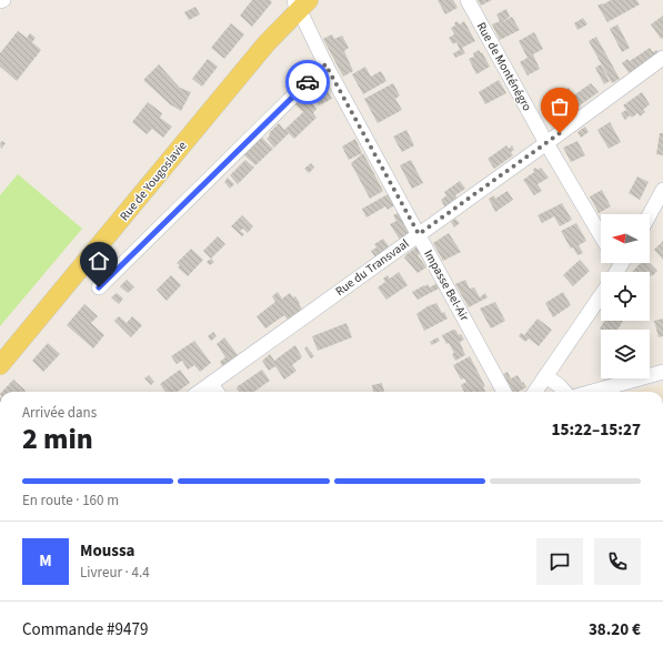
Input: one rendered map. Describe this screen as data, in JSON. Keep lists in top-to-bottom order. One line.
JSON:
{"streets":{"main road":["Rue de Yougoslavie"],"street":["Rue de Monténégro","Rue du Transvaal","Impasse Bel-Air"]},"crossings":[["Rue de Monténégro","Rue du Transvaal"],["Rue de Yougoslavie","Impasse Bel-Air"],["Rue du Transvaal","Impasse Bel-Air"]],"north":"left","page":{"heading":["2 min","Arrivée dans","15:22–15:27"],"panel":["Moussa","Livreur · 4.4","Commande #9479","38.20 €"],"bar":"En route · 160 m","round":"M"}}
